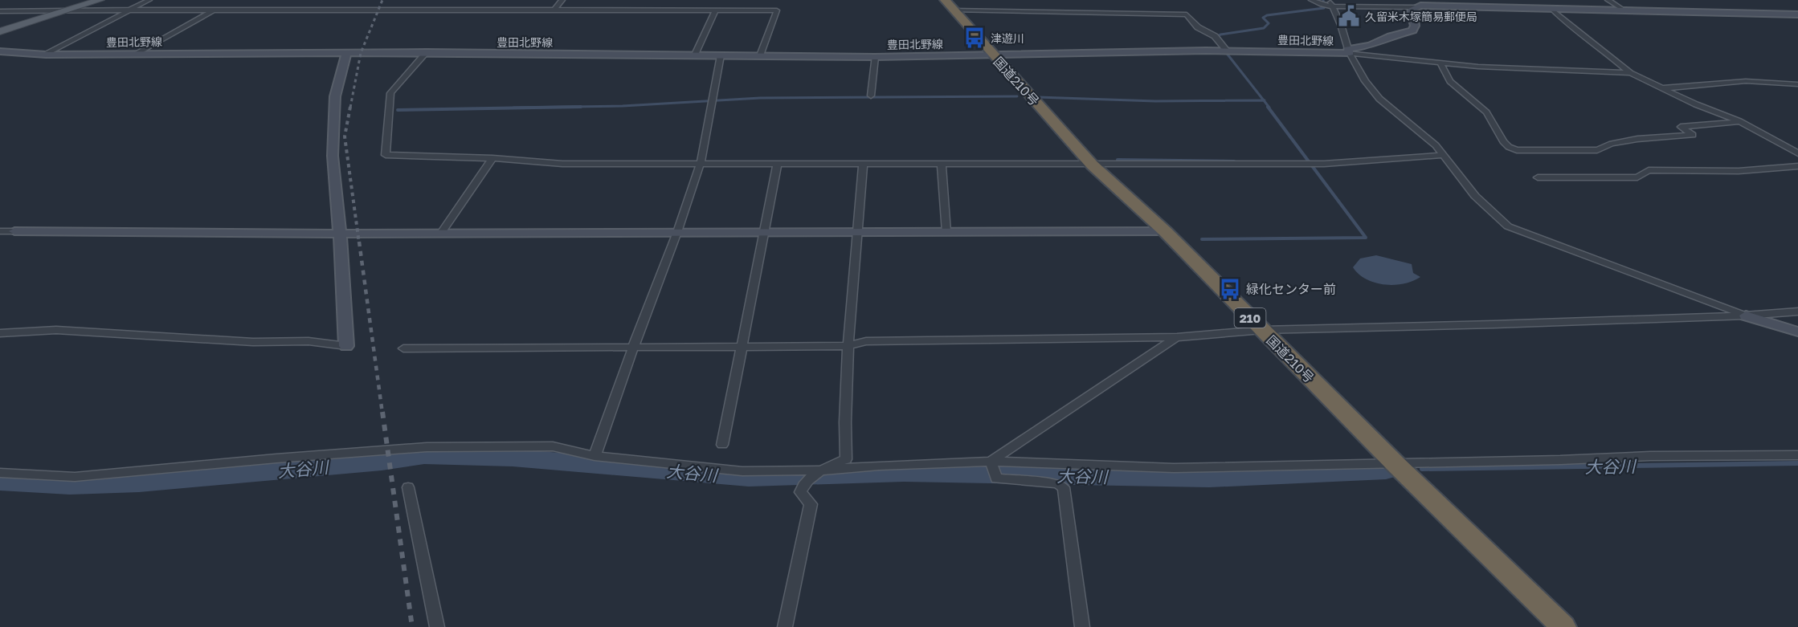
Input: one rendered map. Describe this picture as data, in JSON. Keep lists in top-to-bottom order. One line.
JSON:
{"streets":{"highway":["国道210号","210"],"main road":["豊田北野線"]},"crossings":[["豊田北野線","国道210号"]],"water":["大谷川"],"places":{"public building":["久留米木塚簡易郵便局"],"bus stop":["津遊川","緑化センター前"]}}
